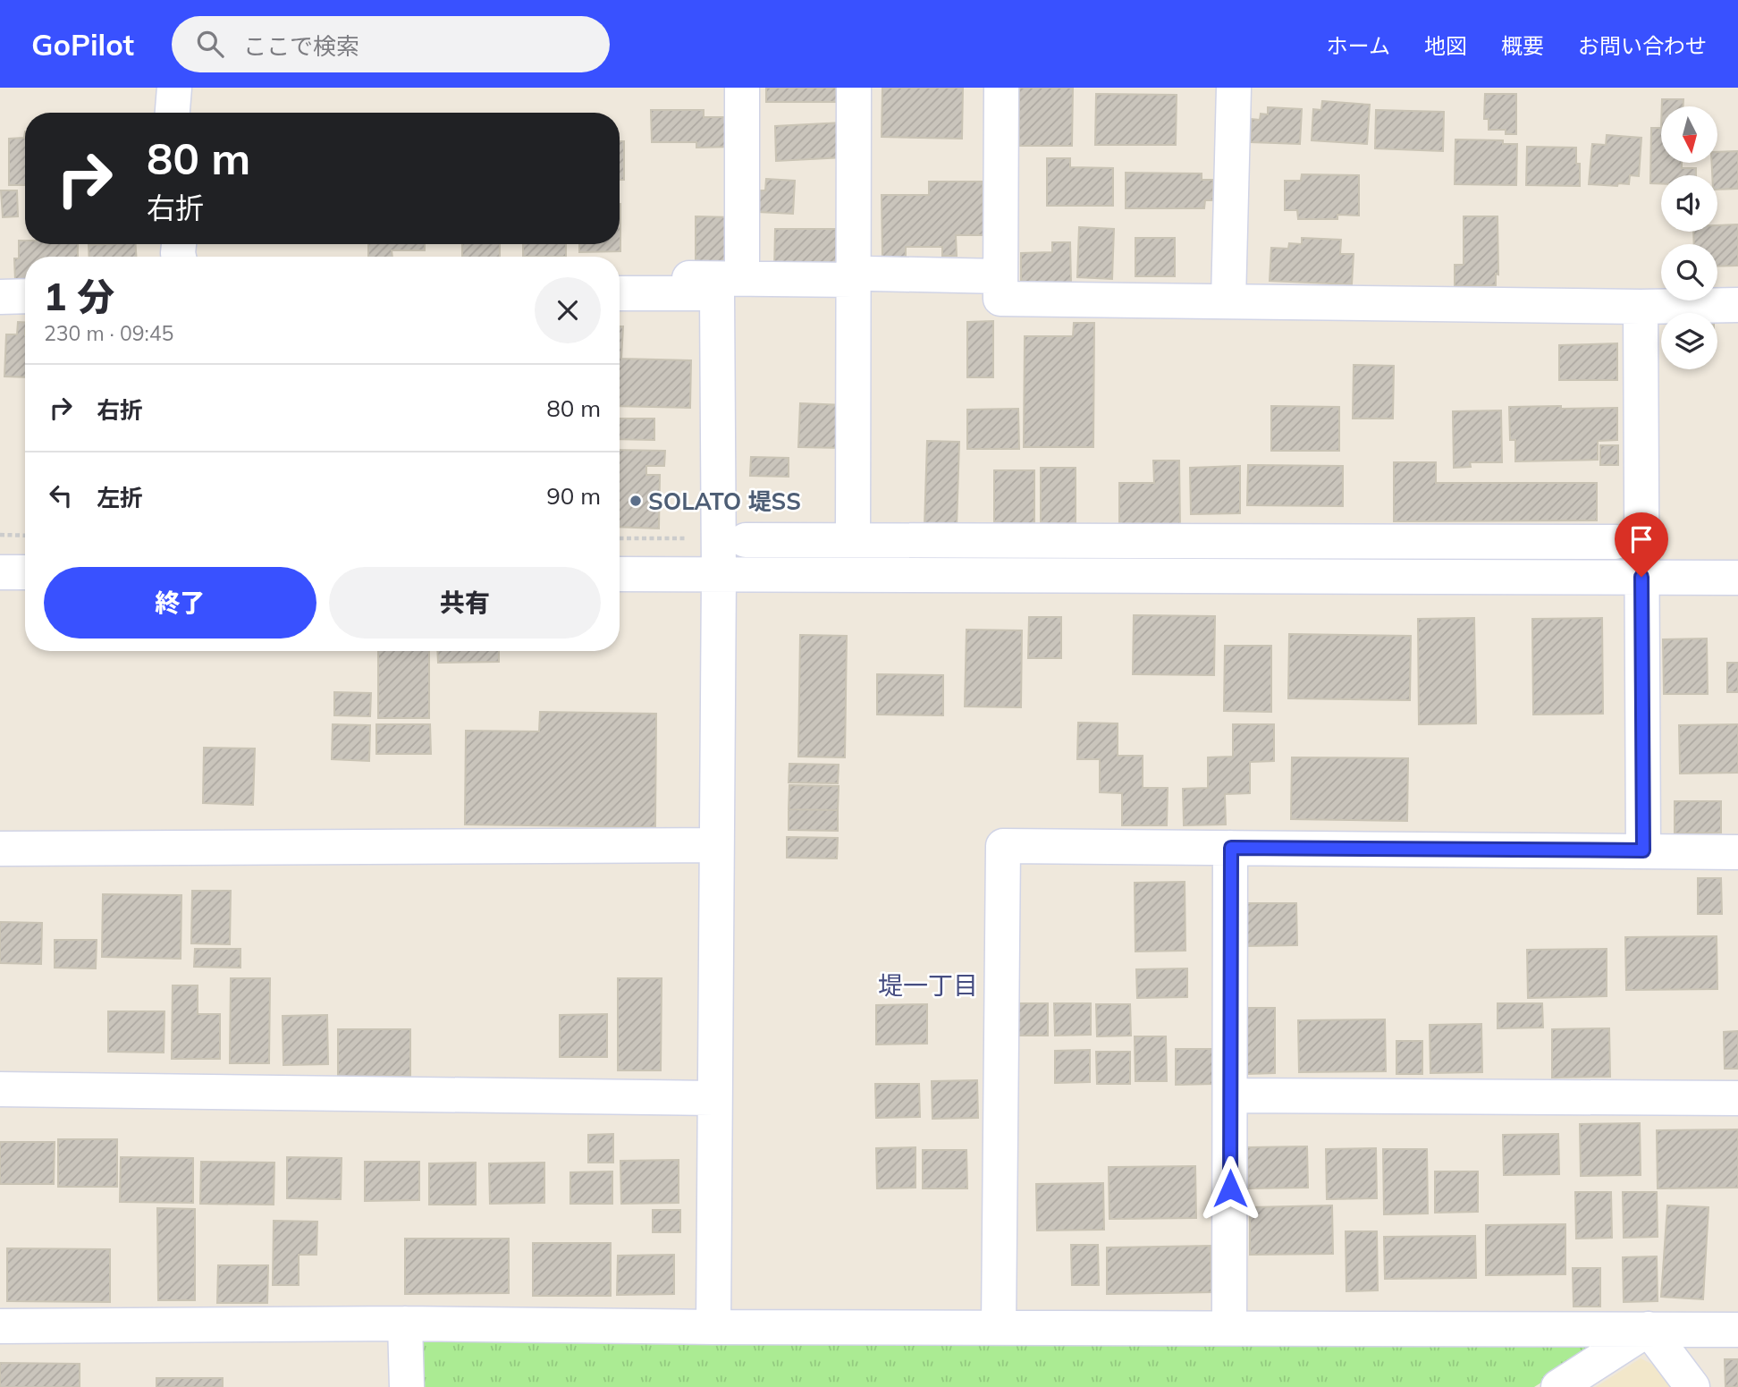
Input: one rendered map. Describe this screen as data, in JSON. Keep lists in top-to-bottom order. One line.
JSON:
{"districts":["堤一丁目"],"places":["SOLATO 堤SS"],"north":"bottom","page":{"header":"GoPilot","search":"ここで検索","nav":["ホーム","地図","概要","お問い合わせ"],"turn":["80 m","右折"],"heading":["1 分","230 m · 09:45"],"list":[{"name":"右折","value":"80 m"},{"name":"左折","value":"90 m"}],"buttons":["終了","共有"]}}
